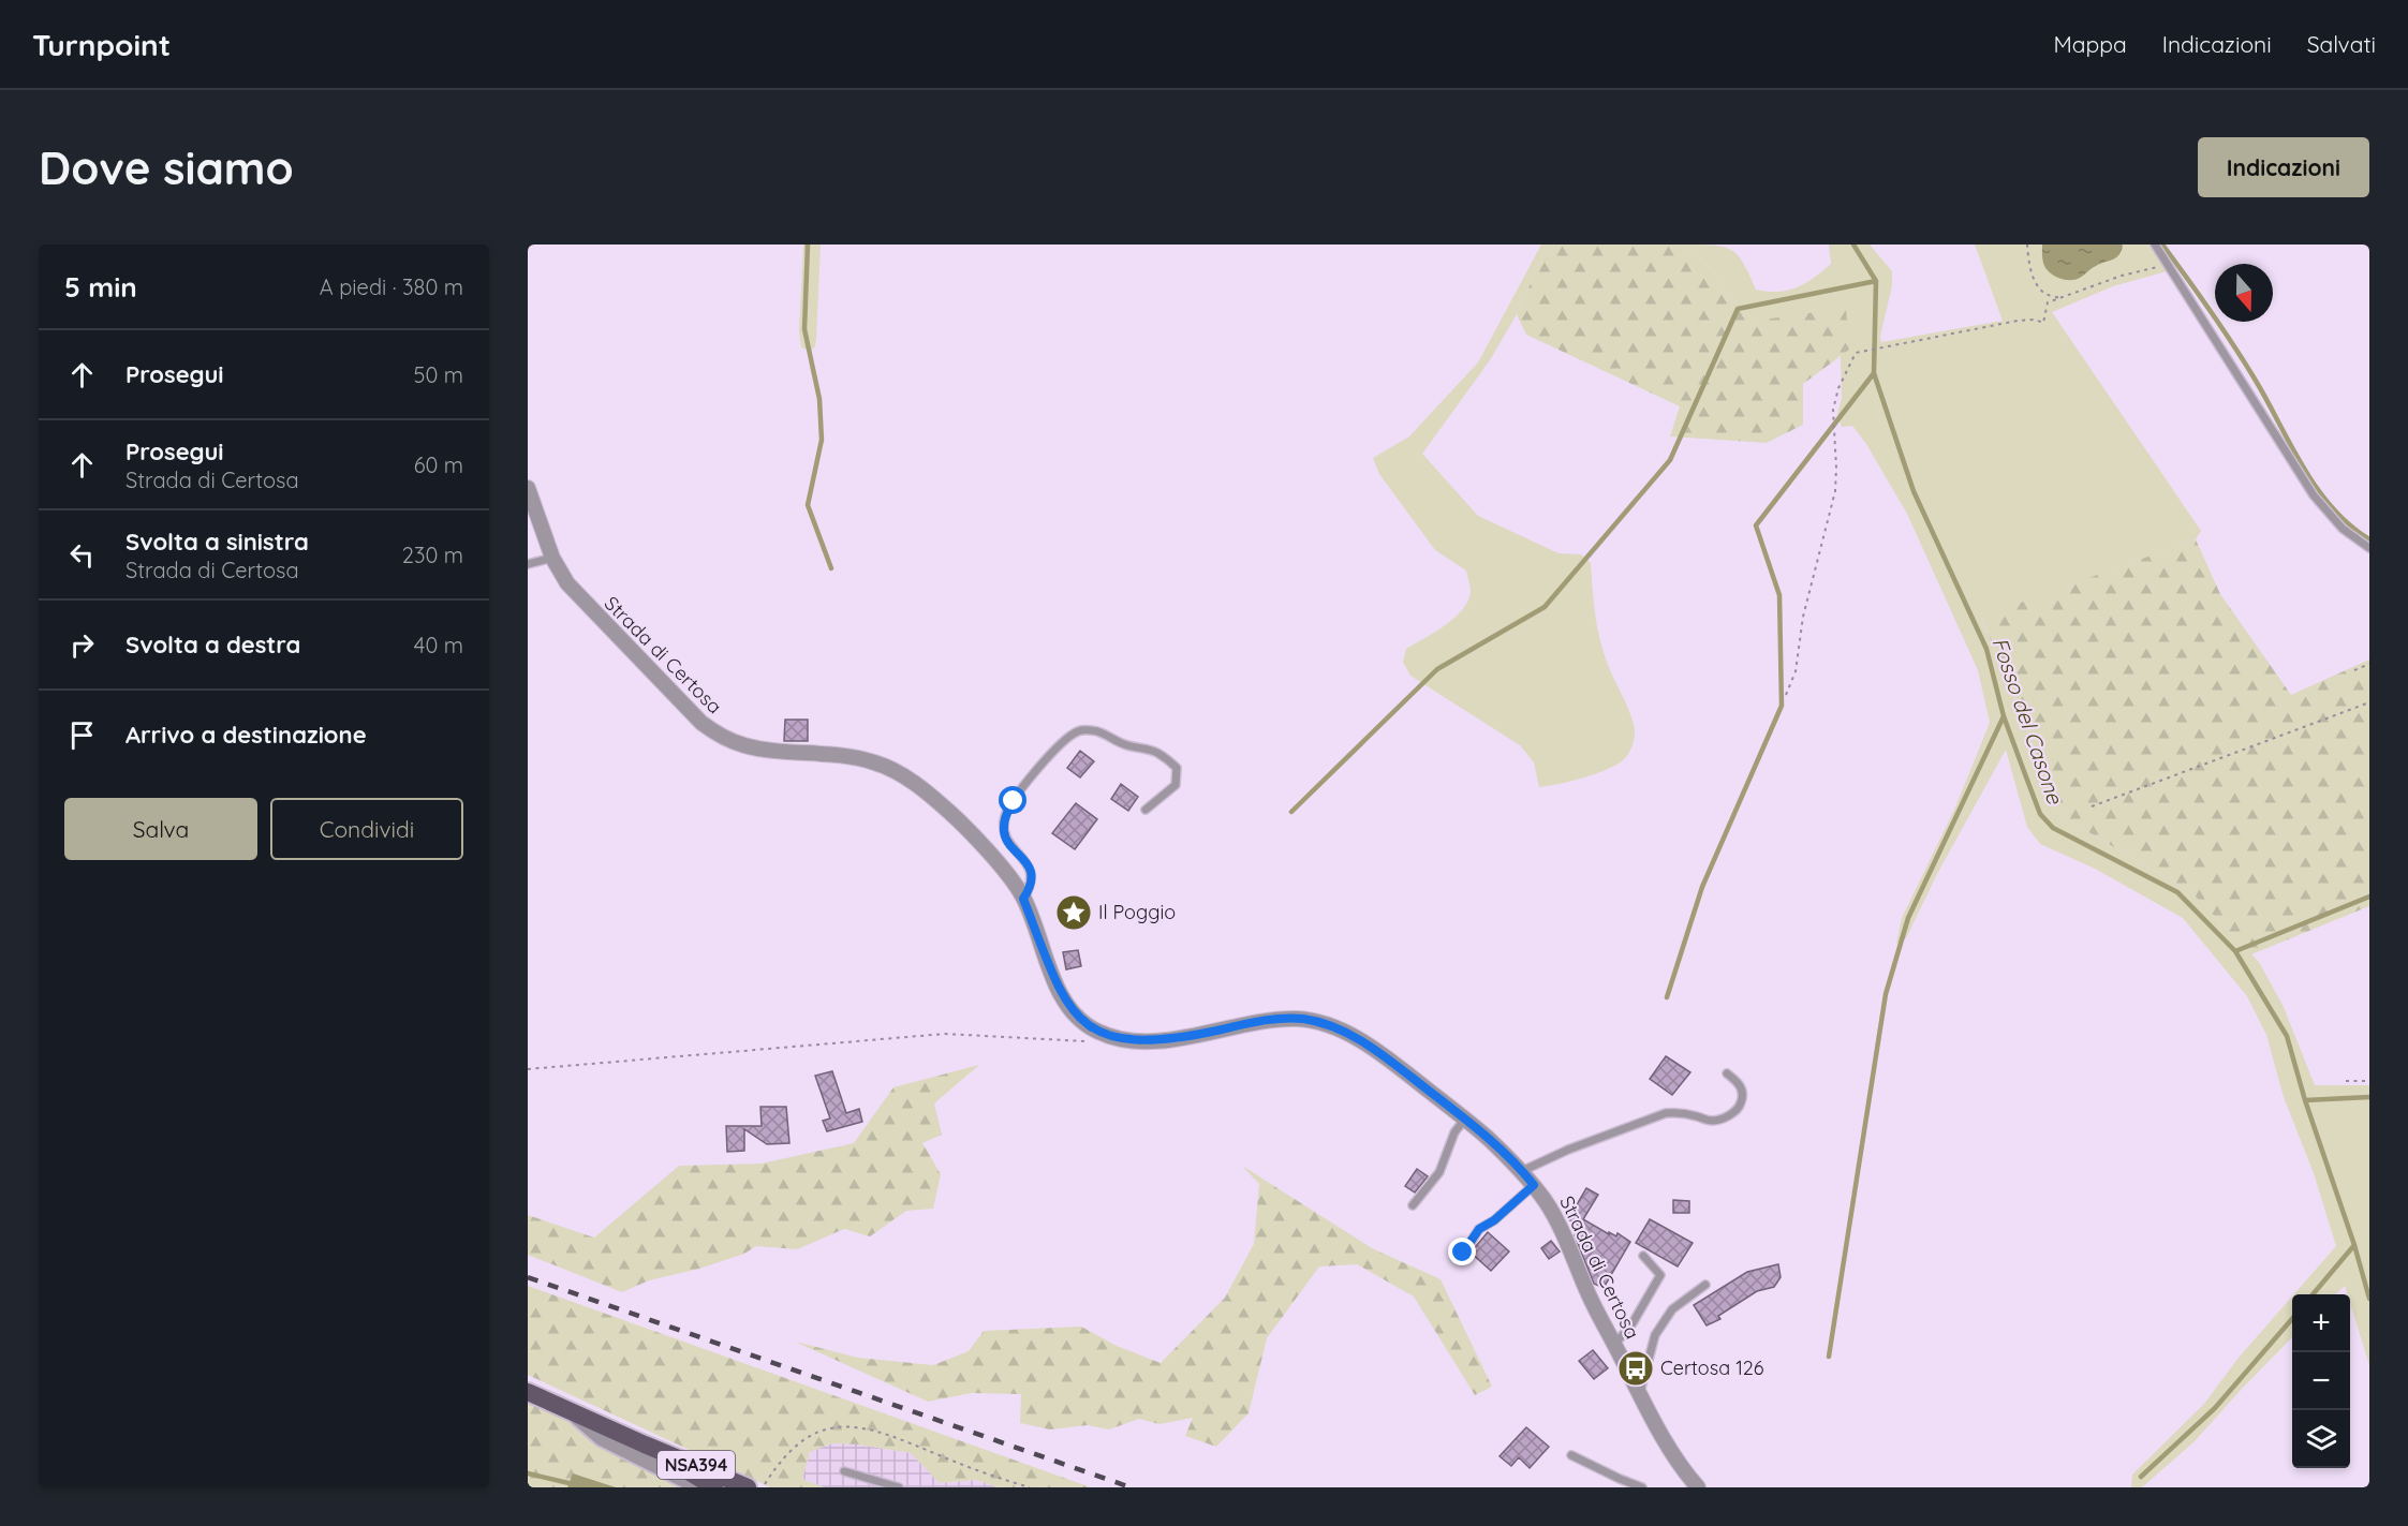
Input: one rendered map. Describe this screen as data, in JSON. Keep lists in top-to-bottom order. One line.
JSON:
{"streets":{"main road":["NSA394"],"street":["Strada di Certosa"]},"water":["Fosso del Casone"],"places":{"place":["Il Poggio"],"bus stop":["Certosa 126"]},"north":"bottom","page":{"header":"Turnpoint","nav":["Mappa","Indicazioni","Salvati"],"buttons":["Indicazioni",["Salva","Condividi"]],"title":"Dove siamo","heading":["5 min","A piedi · 380 m"],"list":[["Prosegui","50 m"],["Prosegui","Strada di Certosa","60 m"],["Svolta a sinistra","Strada di Certosa","230 m"],["Svolta a destra","40 m"],"Arrivo a destinazione"],"map_buttons":["+","−"]}}
